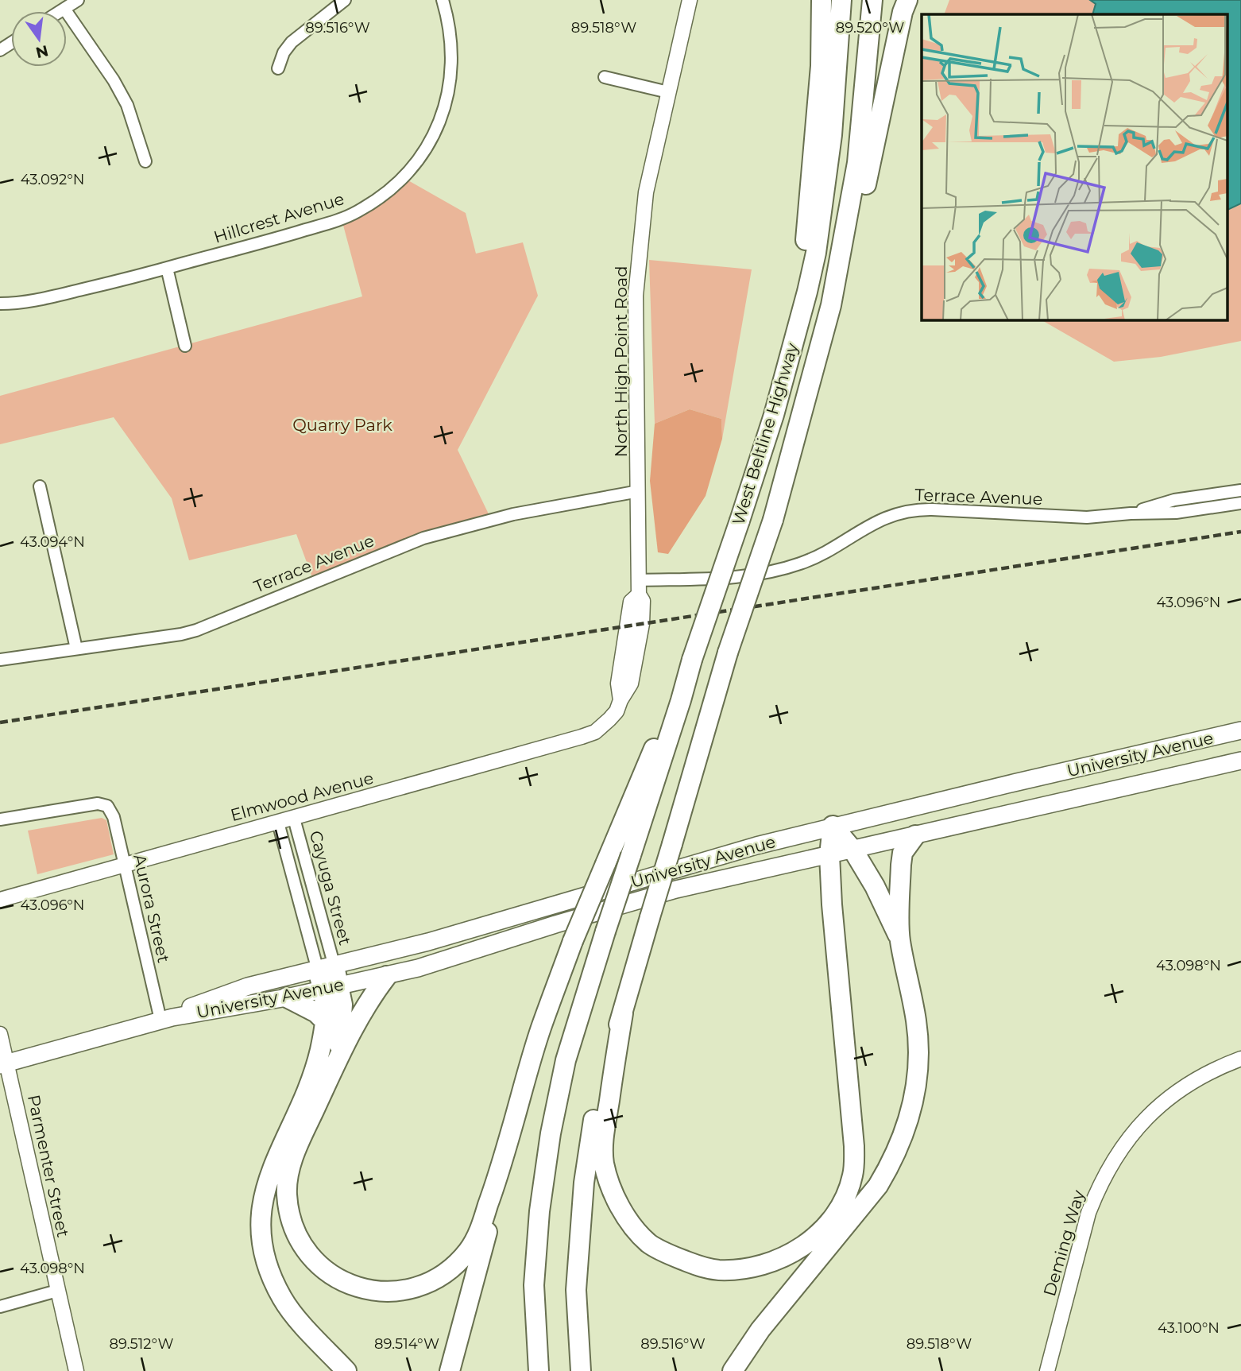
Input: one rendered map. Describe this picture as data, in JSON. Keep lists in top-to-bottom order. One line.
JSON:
{"streets":{"highway":["West Beltline Highway"],"main road":["University Avenue"],"street":["Hillcrest Avenue","North High Point Road","Terrace Avenue","Elmwood Avenue","Cayuga Street","Aurora Street","Parmenter Street","Deming Way"]},"crossings":[["North High Point Road","Terrace Avenue"],["North High Point Road","Elmwood Avenue"],["University Avenue","Cayuga Street"],["University Avenue","Aurora Street"],["University Avenue","Parmenter Street"],["Elmwood Avenue","Cayuga Street"],["Elmwood Avenue","Aurora Street"]],"parks":["Quarry Park"],"north":"bottom","coordinates":["89.516°W","89.518°W","89.520°W","43.092°N","43.094°N","43.096°N","43.098°N","43.100°N","89.512°W","89.514°W"]}
